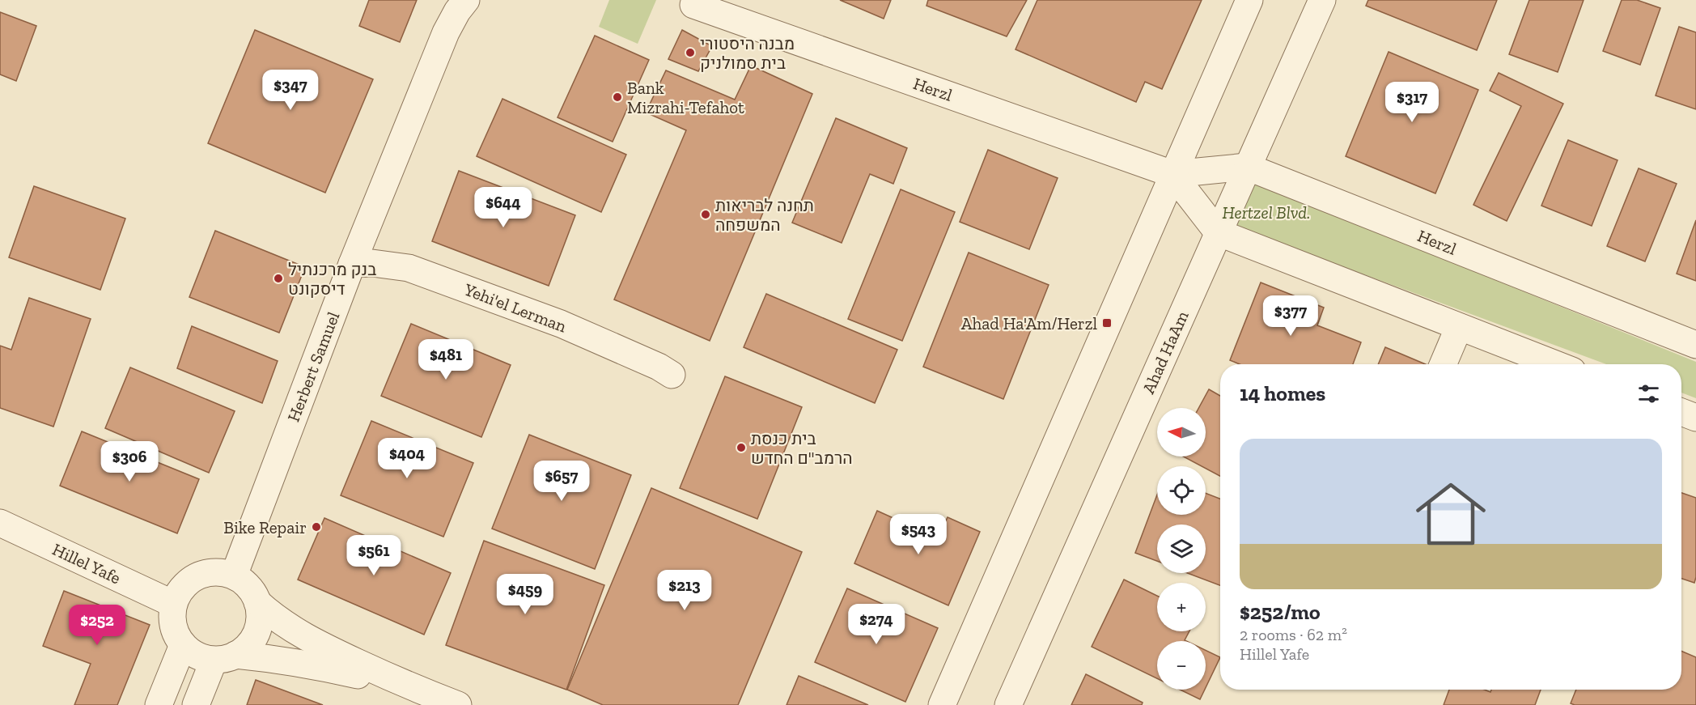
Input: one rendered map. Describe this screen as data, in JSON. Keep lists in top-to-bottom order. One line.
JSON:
{"streets":{"street":["Herzl","Yehi'el Lerman","Ahad HaAm","Herbert Samuel","Hillel Yafe"]},"crossings":[["Herzl","Ahad HaAm"],["Yehi'el Lerman","Herbert Samuel"],["Herbert Samuel","Hillel Yafe"]],"parks":["Hertzel Blvd."],"places":{"other":["מבנה היסטורי בית סמולניק","Bank Mizrahi-Tefahot","תחנה לבריאות המשפחה","בנק מרכנתיל דיסקונט","בית כנסת הרמב\"ם החדש","Bike Repair"],"transit":["Ahad Ha'Am/Herzl"]},"north":"left","page":{"price":["$347","$317","$644","$377","$481","$404","$306","$657","$543","$561","$213","$459","$274","$252"],"heading":"14 homes","map_buttons":["+","−"],"list":[{"name":"$252/mo","note":"2 rooms · 62 m² · Hillel Yafe"}]}}
